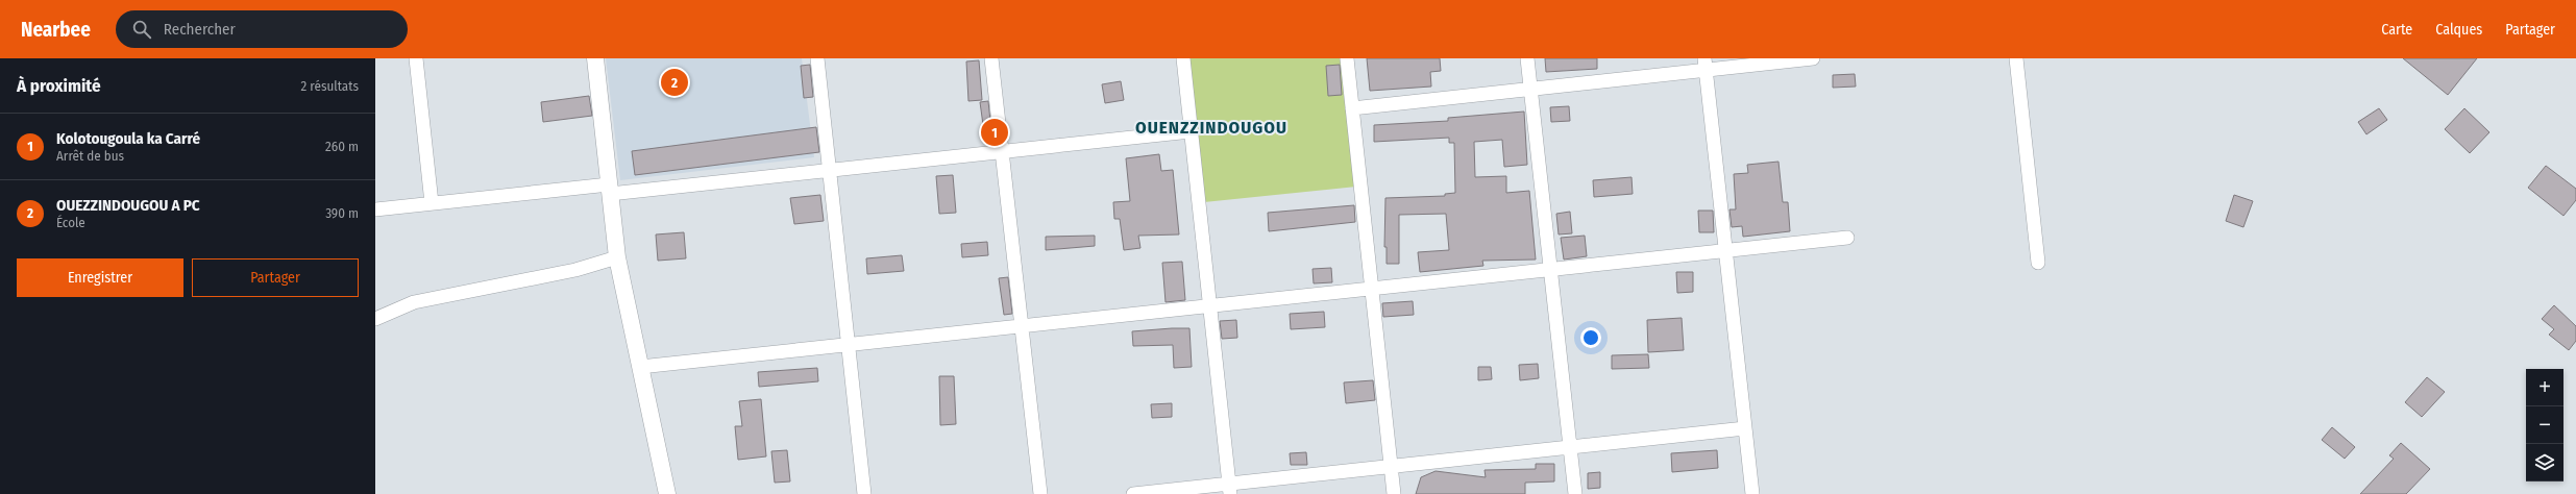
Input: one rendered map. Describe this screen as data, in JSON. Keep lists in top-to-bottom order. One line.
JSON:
{"districts":["OUENZZINDOUGOU"],"page":{"header":"Nearbee","search":"Rechercher","nav":["Carte","Calques","Partager"],"heading":["À proximité","2 résultats"],"pins":["2","1"],"list":[{"mark":"1","name":"Kolotougoula ka Carré","note":"Arrêt de bus","value":"260 m"},{"mark":"2","name":"OUEZZINDOUGOU A PC","note":"École","value":"390 m"}],"buttons":["Enregistrer","Partager"],"map_buttons":["+","−"]}}
